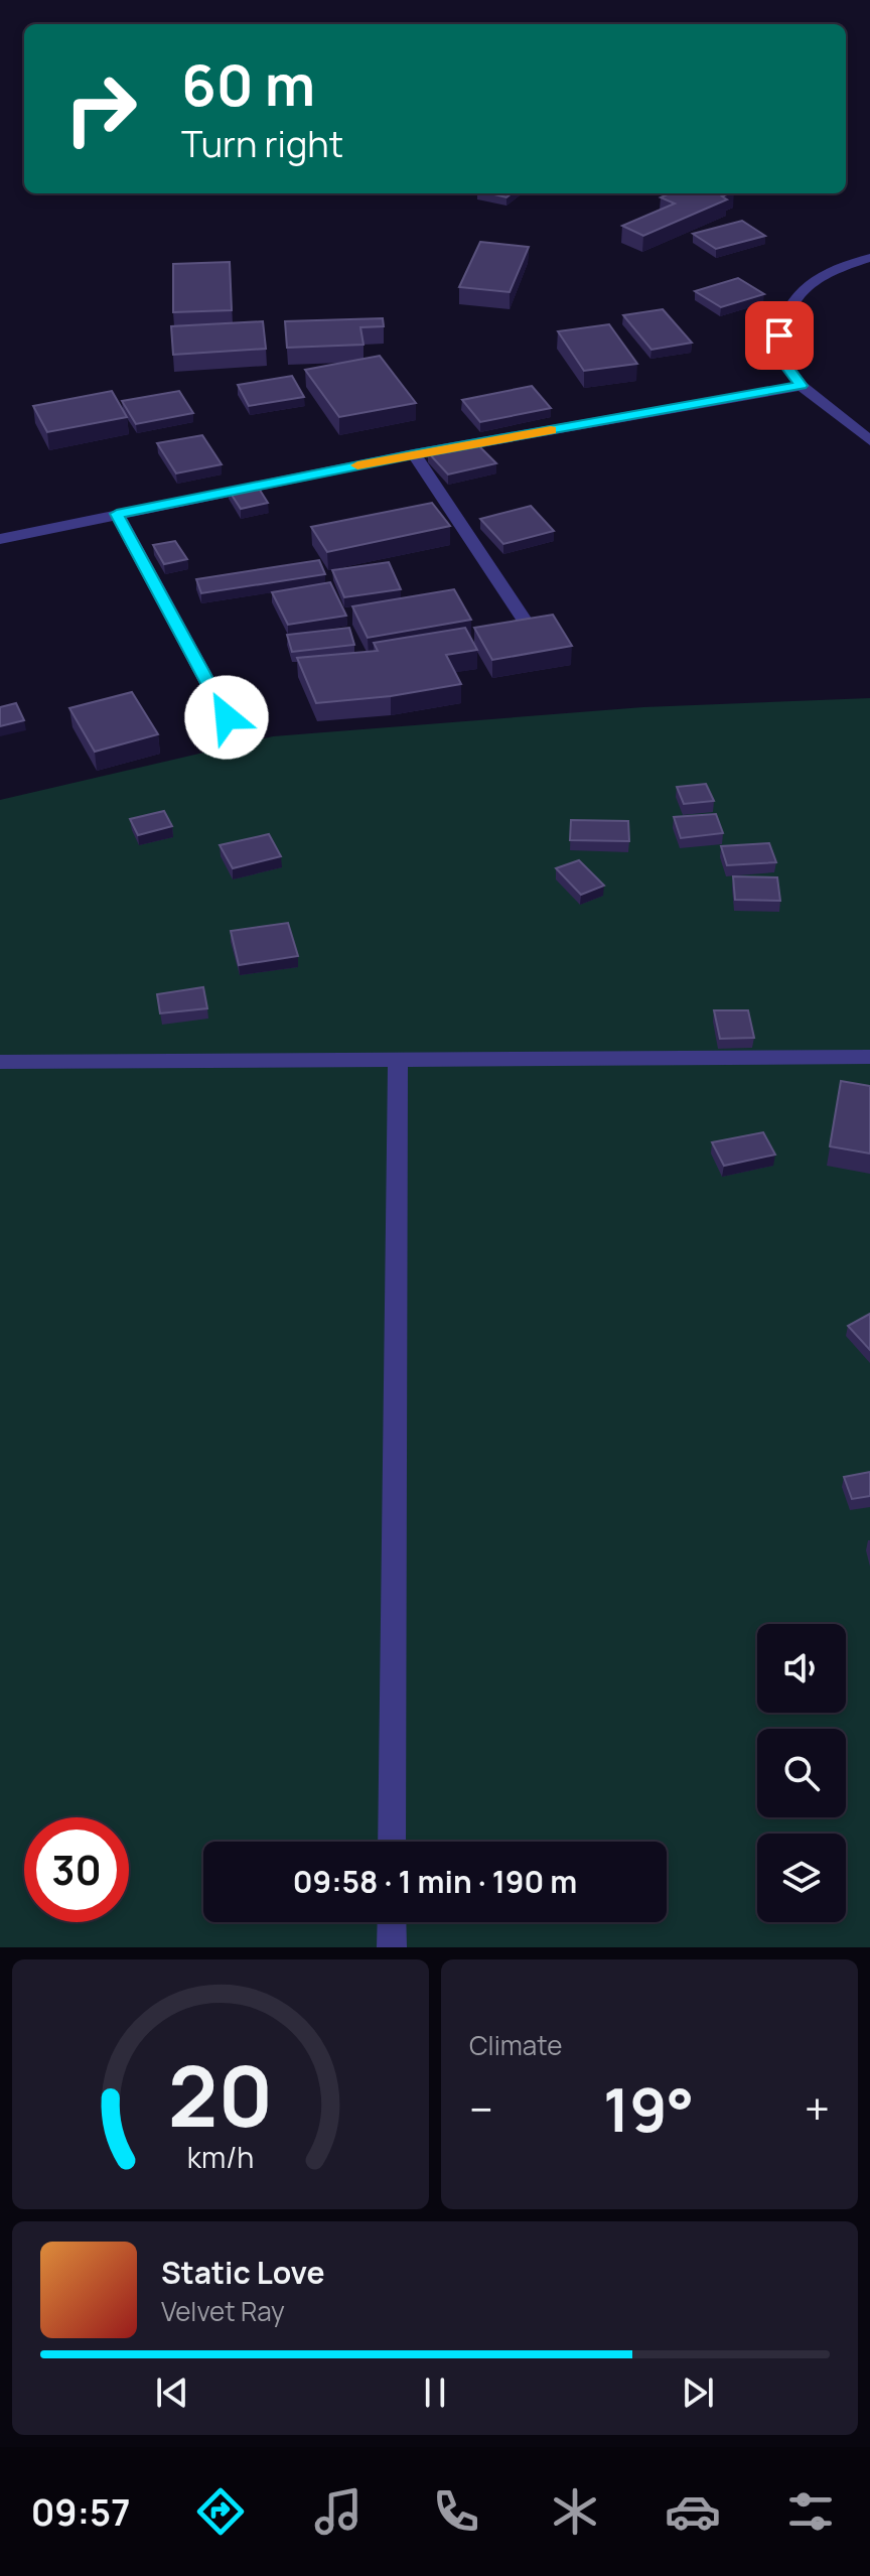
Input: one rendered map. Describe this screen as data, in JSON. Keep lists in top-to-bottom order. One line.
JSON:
{"page":{"turn":["60 m","Turn right"],"limit":"30","trip":"09:58 · 1 min · 190 m","tile":"Climate","heat":["−","19°","+"],"song":["Static Love","Velvet Ray"],"tabs":"09:57","gauge":["20","km/h"]}}
